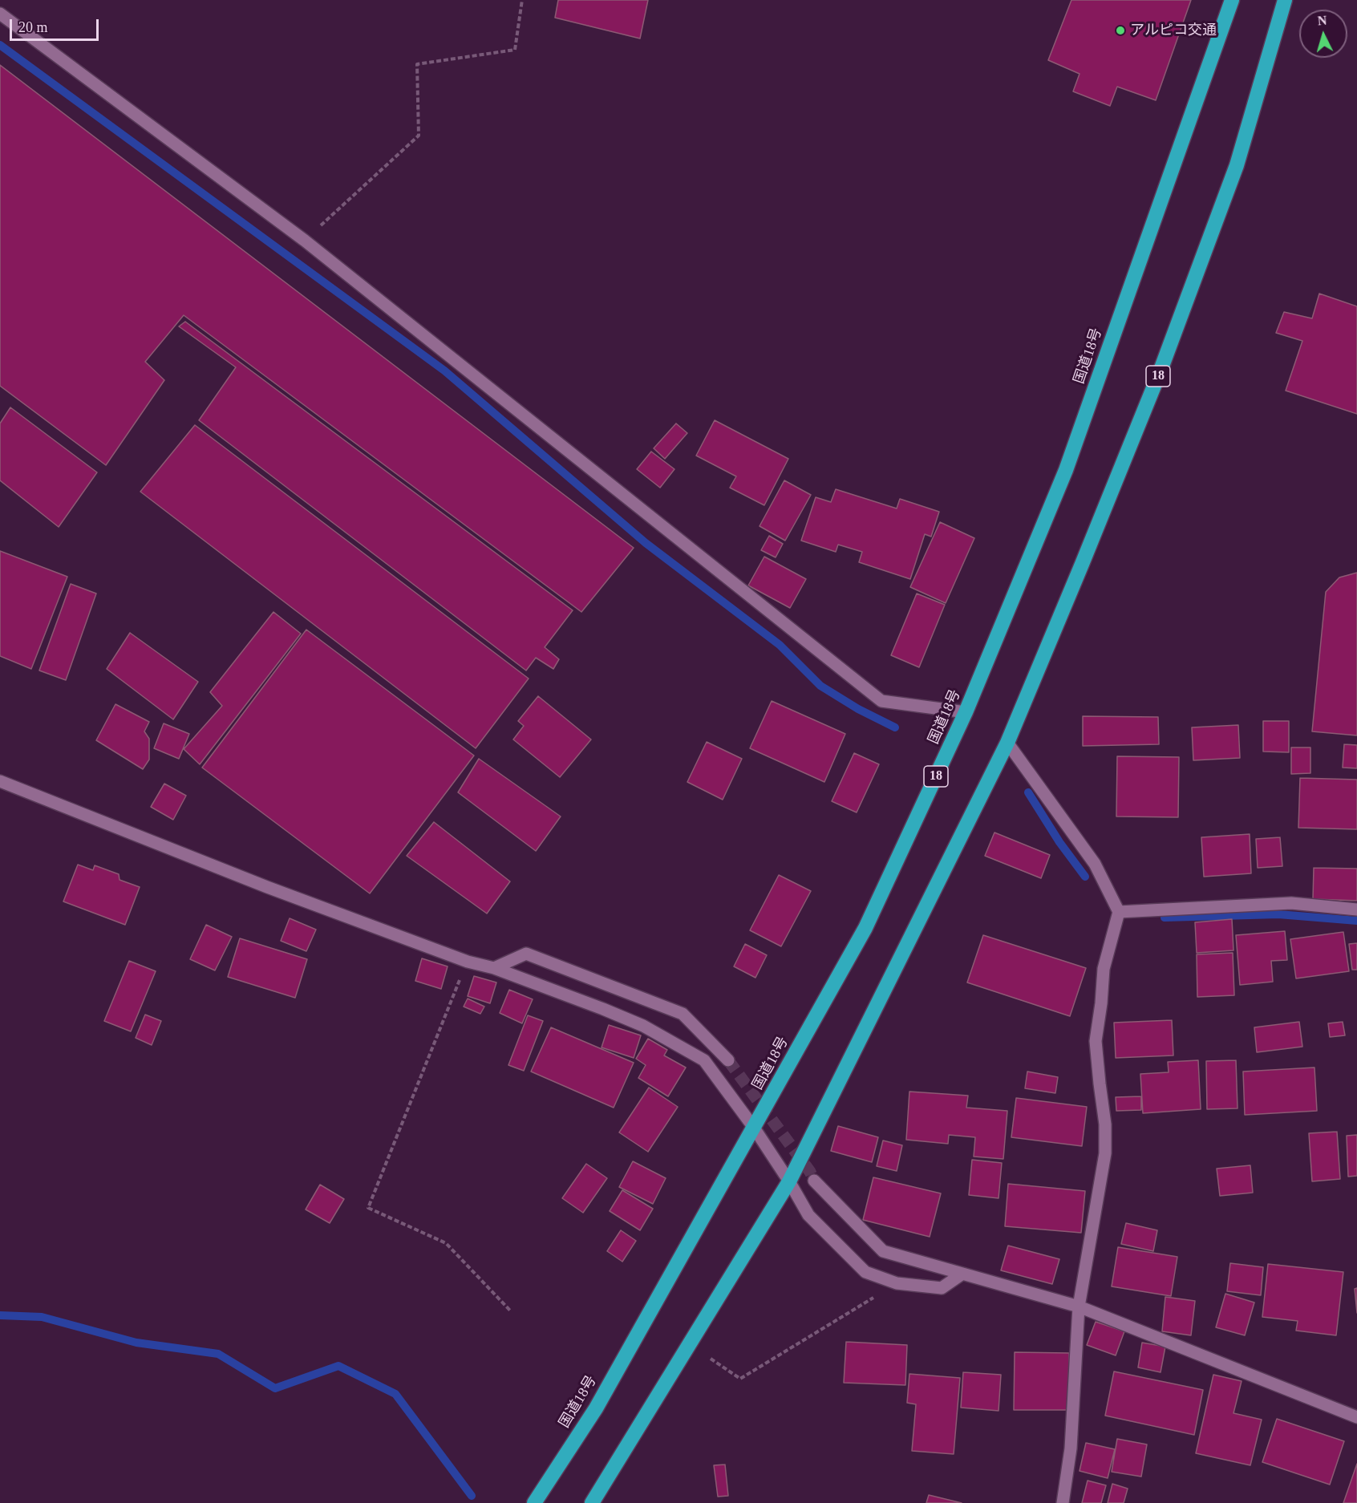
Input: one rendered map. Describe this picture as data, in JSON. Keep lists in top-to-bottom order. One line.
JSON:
{"streets":{"highway":["国道18号","18"]},"places":["アルピコ交通"],"scale_bar":"20 m","north":"top"}
